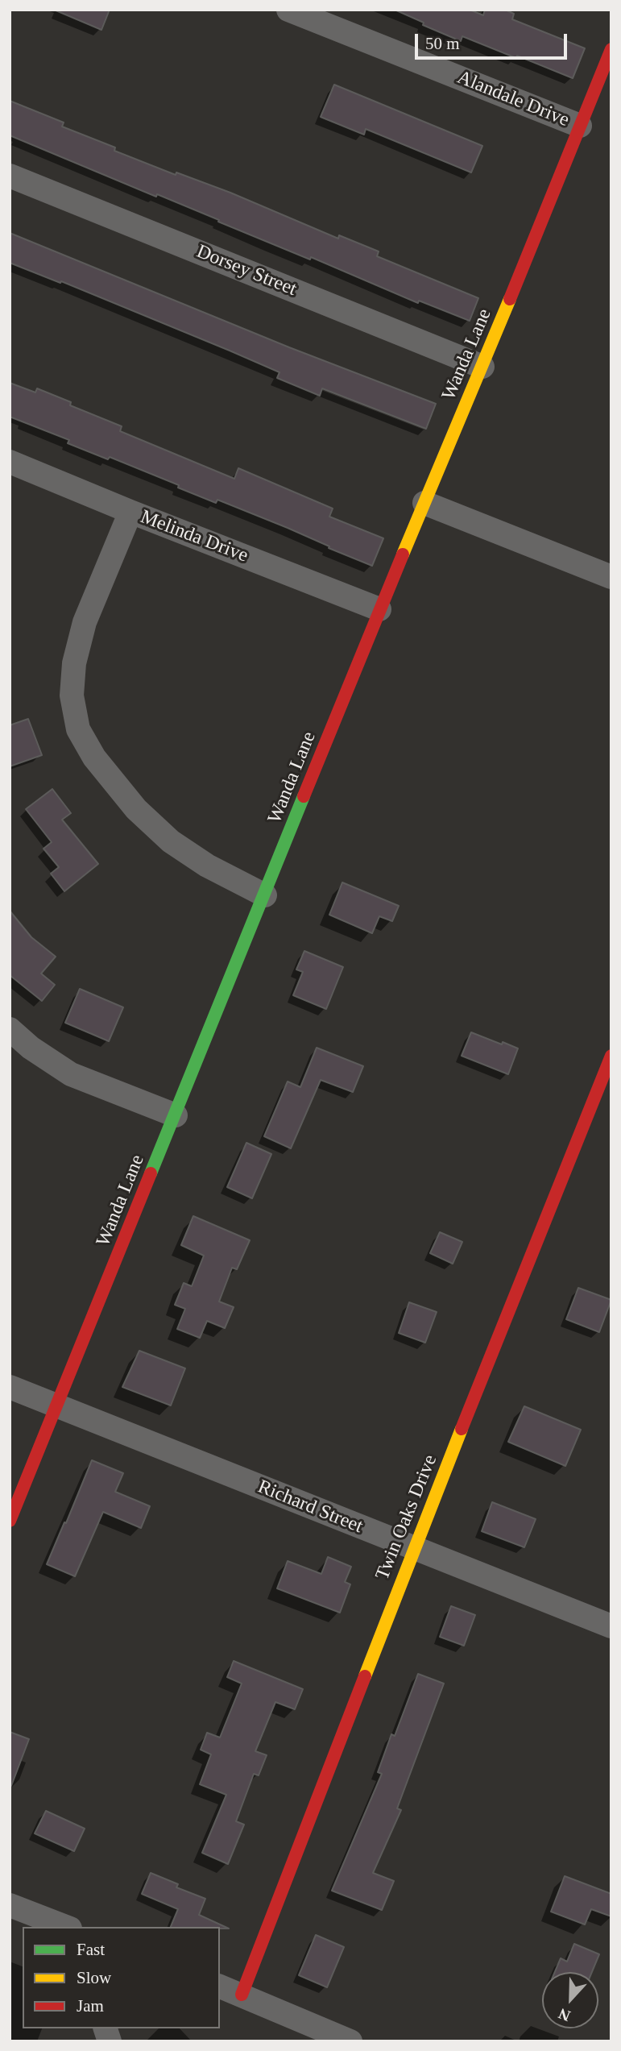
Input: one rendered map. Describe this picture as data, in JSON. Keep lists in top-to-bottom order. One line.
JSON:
{"streets":{"street":["Alandale Drive","Dorsey Street","Wanda Lane","Melinda Drive","Richard Street","Twin Oaks Drive"]},"crossings":[["Alandale Drive","Wanda Lane"],["Dorsey Street","Wanda Lane"],["Wanda Lane","Melinda Drive"],["Wanda Lane","Richard Street"],["Richard Street","Twin Oaks Drive"]],"legend":["Fast","Slow","Jam"],"scale_bar":"50 m","north":"bottom"}
